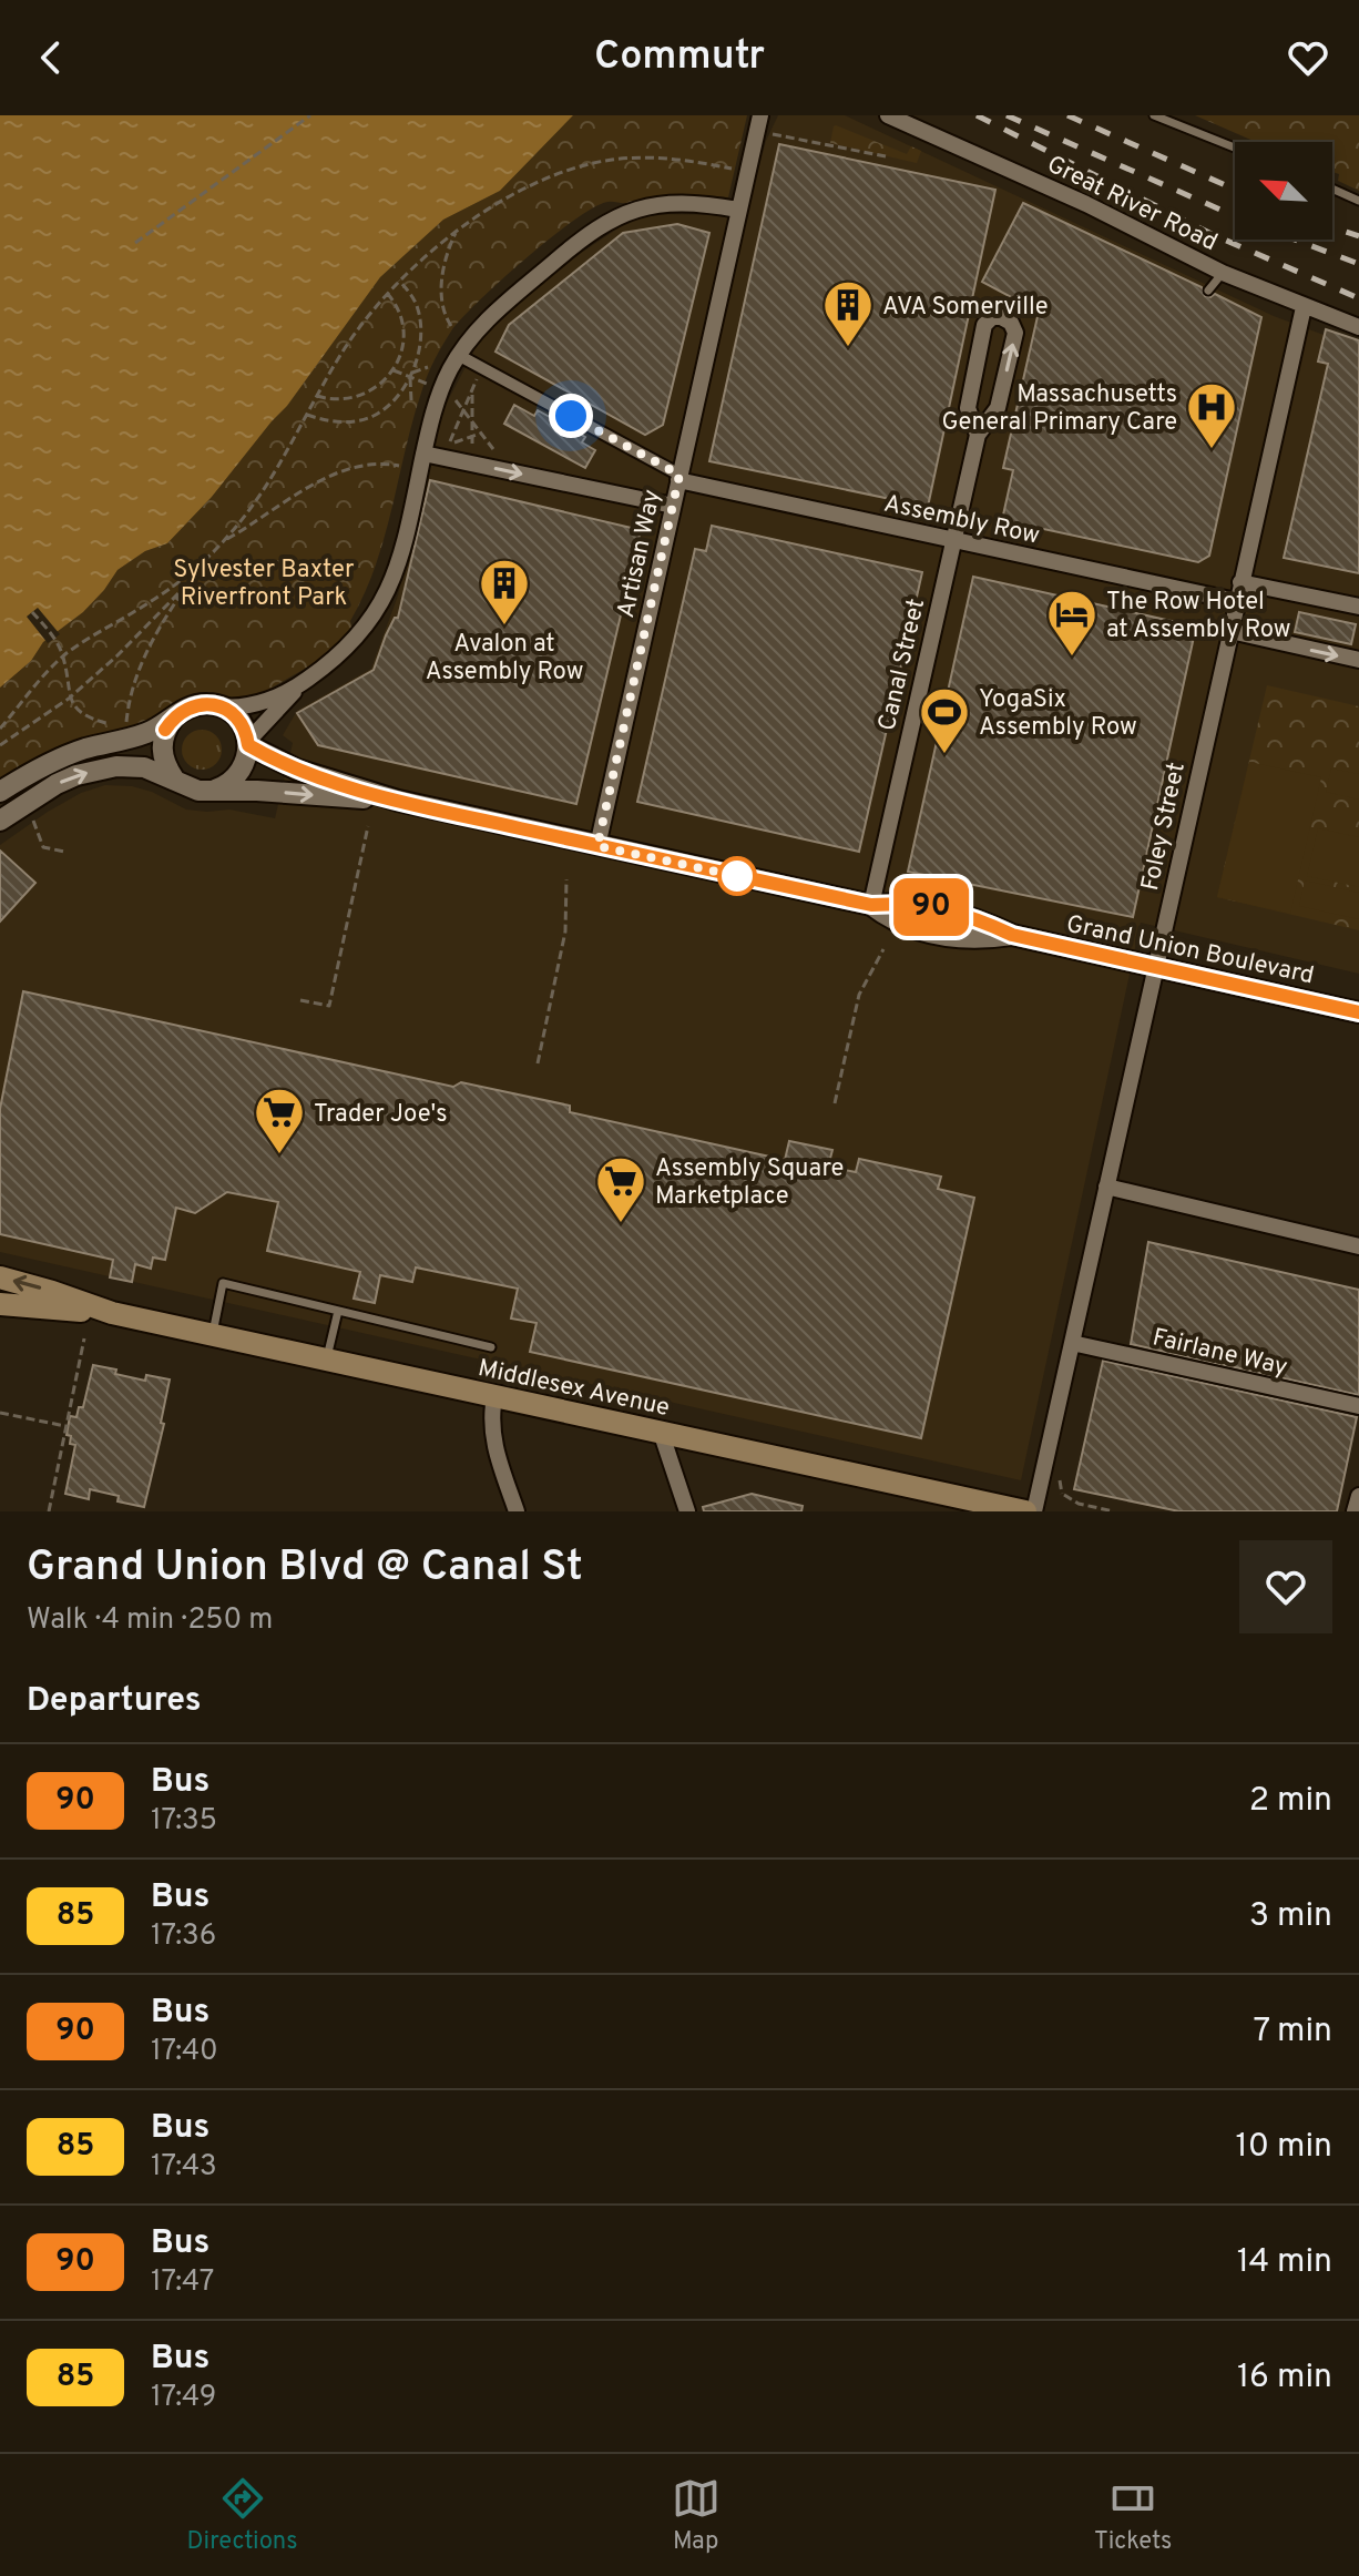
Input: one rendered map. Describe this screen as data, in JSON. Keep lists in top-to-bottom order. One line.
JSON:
{"streets":{"main road":["Middlesex Avenue"],"street":["Great River Road","Assembly Row","Artisan Way","Canal Street","Foley Street","Grand Union Boulevard","Fairlane Way"]},"crossings":[["Great River Road","Foley Street"],["Assembly Row","Artisan Way"],["Assembly Row","Canal Street"],["Assembly Row","Foley Street"],["Artisan Way","Grand Union Boulevard"],["Canal Street","Grand Union Boulevard"],["Foley Street","Grand Union Boulevard"],["Foley Street","Fairlane Way"]],"parks":["Sylvester Baxter Riverfront Park"],"places":{"building":["AVA Somerville","Avalon at Assembly Row"],"hospital":["Massachusetts General Primary Care"],"hotel":["The Row Hotel at Assembly Row"],"sports":["YogaSix Assembly Row"],"supermarket":["Trader Joe's","Assembly Square Marketplace"]},"lines":["bus line 90"],"north":"top left","page":{"header":"Commutr","on_map":"90","heading":[["Grand Union Blvd @ Canal St","Walk · 4 min · 250 m"],"Departures"],"list":[{"mark":"90","name":"Bus","note":"17:35","value":"2 min"},{"mark":"85","name":"Bus","note":"17:36","value":"3 min"},{"mark":"90","name":"Bus","note":"17:40","value":"7 min"},{"mark":"85","name":"Bus","note":"17:43","value":"10 min"},{"mark":"90","name":"Bus","note":"17:47","value":"14 min"},{"mark":"85","name":"Bus","note":"17:49","value":"16 min"}],"tabs":["Directions","Map","Tickets"]}}
